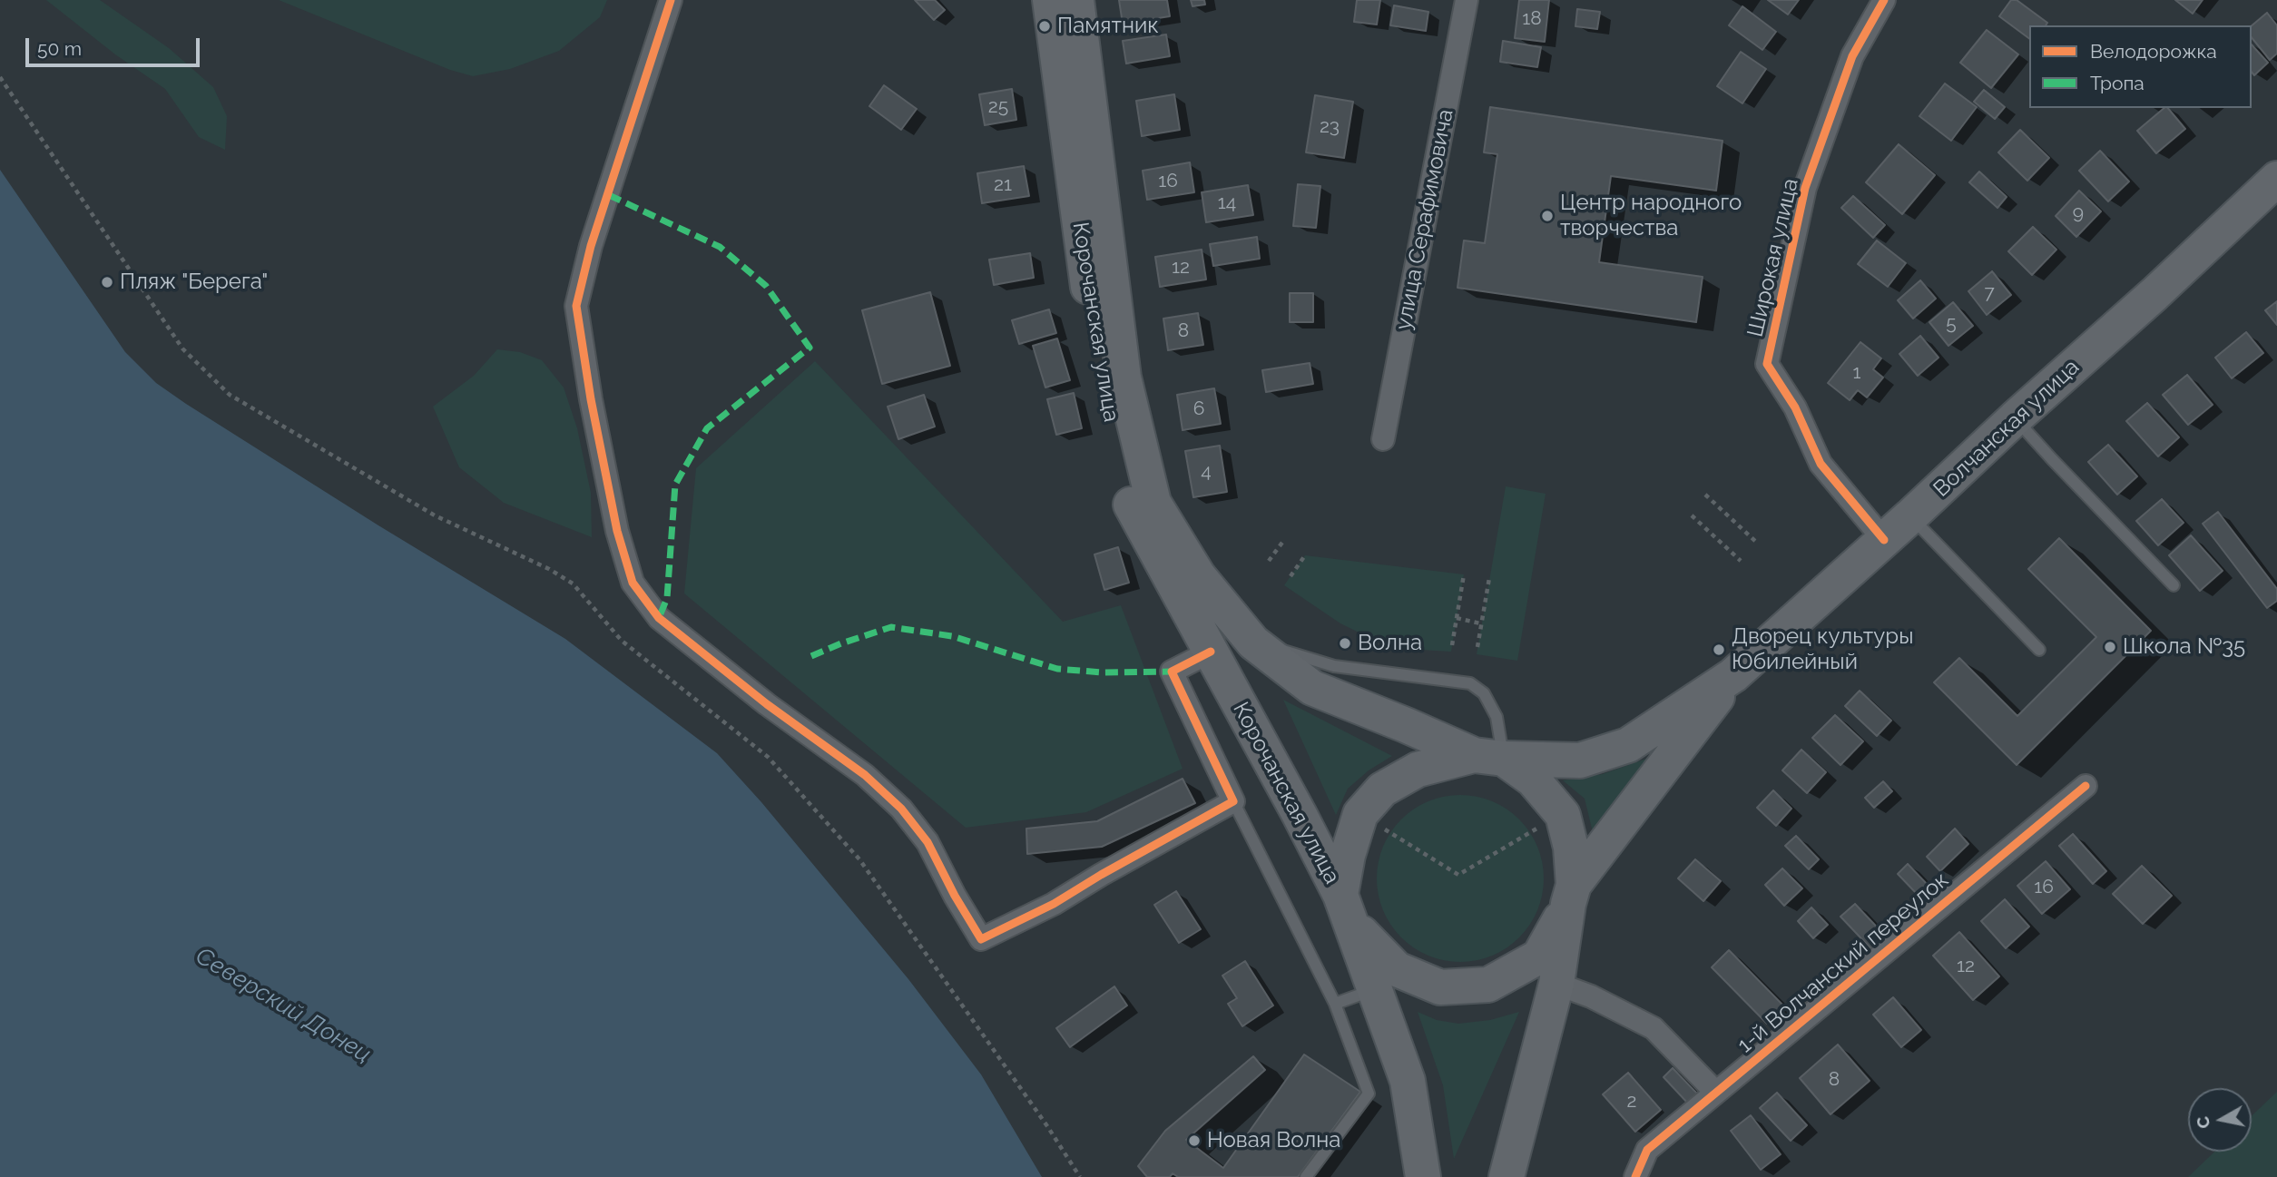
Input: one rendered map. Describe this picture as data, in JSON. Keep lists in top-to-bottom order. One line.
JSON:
{"streets":{"main road":["Корочанская улица","Волчанская улица"],"street":["улица Серафимовича","Широкая улица","1-й Волчанский переулок"]},"crossings":[["Широкая улица","Волчанская улица"]],"water":["Северский Донец"],"places":["Памятник","Центр народного творчества","Пляж \"Берега\"","Волна","Школа №35","Дворец культуры Юбилейный","Новая Волна"],"house_numbers":["18","25","23","16","21","14","9","12","7","5","8","1","6","4","16","12","8","2"],"legend":["Велодорожка","Тропа"],"scale_bar":"50 m","north":"left"}
